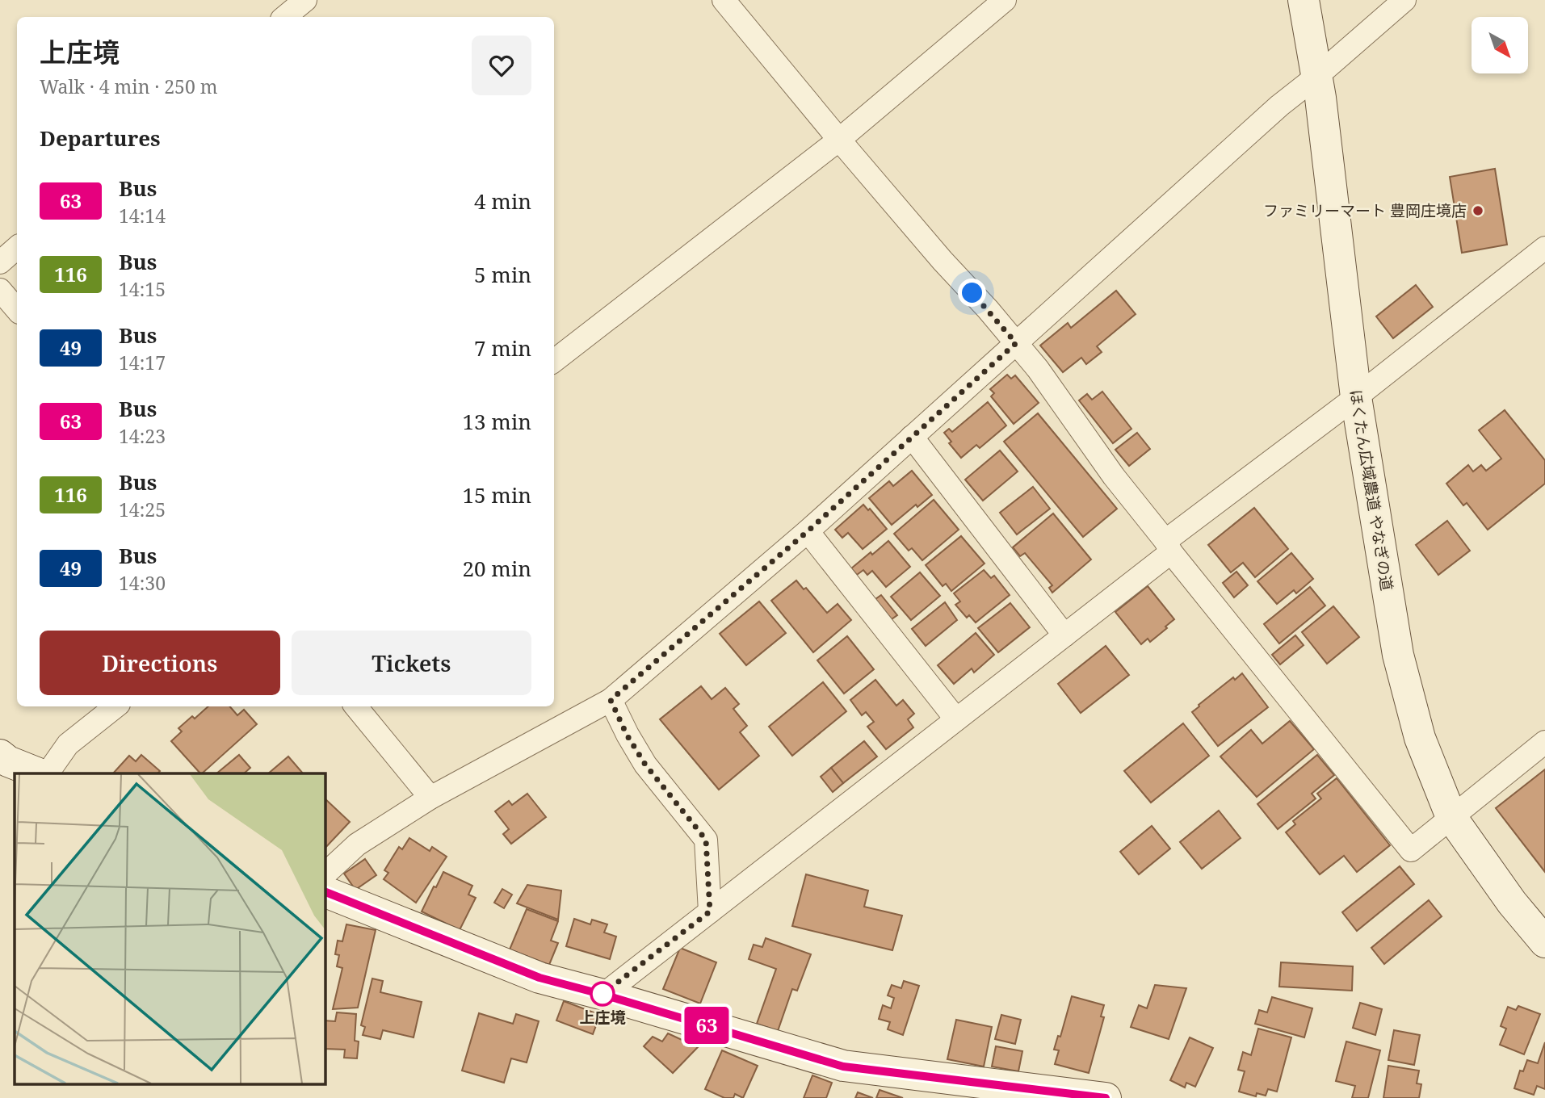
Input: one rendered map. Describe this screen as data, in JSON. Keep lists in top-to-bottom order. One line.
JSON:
{"streets":{"street":["ほくたん広域農道 やなぎの道"]},"places":["ファミリーマート 豊岡庄境店","上庄境"],"lines":["bus line 63"],"north":"bottom right","page":{"on_map":"63","heading":[["上庄境","Walk · 4 min · 250 m"],"Departures"],"list":[{"mark":"63","name":"Bus","note":"14:14","value":"4 min"},{"mark":"116","name":"Bus","note":"14:15","value":"5 min"},{"mark":"49","name":"Bus","note":"14:17","value":"7 min"},{"mark":"63","name":"Bus","note":"14:23","value":"13 min"},{"mark":"116","name":"Bus","note":"14:25","value":"15 min"},{"mark":"49","name":"Bus","note":"14:30","value":"20 min"}],"buttons":["Directions","Tickets"]}}
